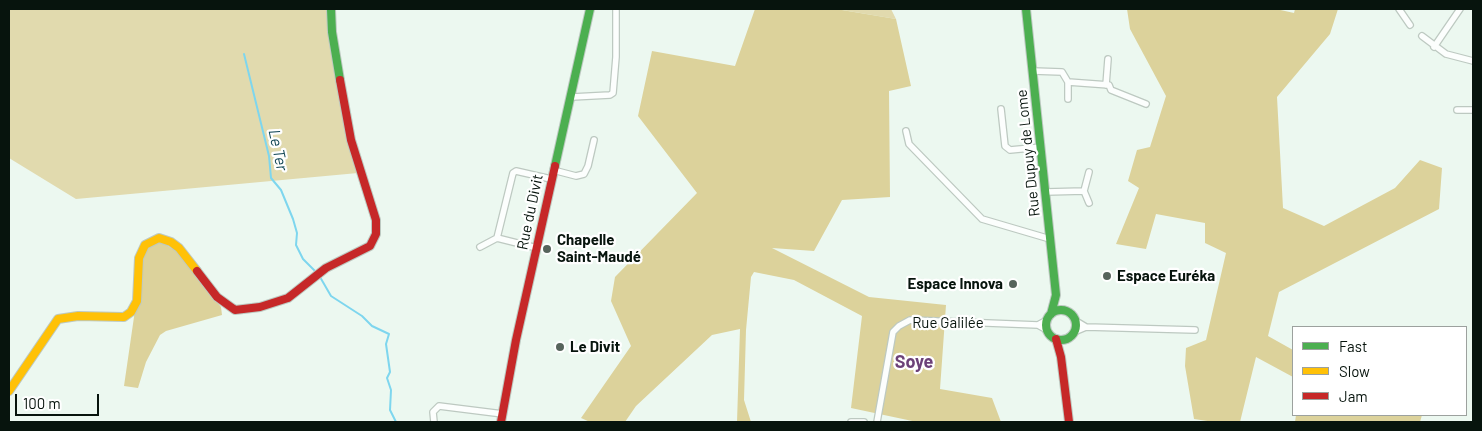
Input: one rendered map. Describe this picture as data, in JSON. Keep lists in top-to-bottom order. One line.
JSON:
{"streets":{"street":["Rue Dupuy de Lome","Rue du Divit","Rue Galilée"]},"crossings":[["Rue Dupuy de Lome","Rue Galilée"]],"districts":["Soye"],"water":["Le Ter"],"places":["Chapelle Saint-Maudé","Espace Euréka","Espace Innova","Le Divit"],"legend":["Fast","Slow","Jam"],"scale_bar":"100 m"}
